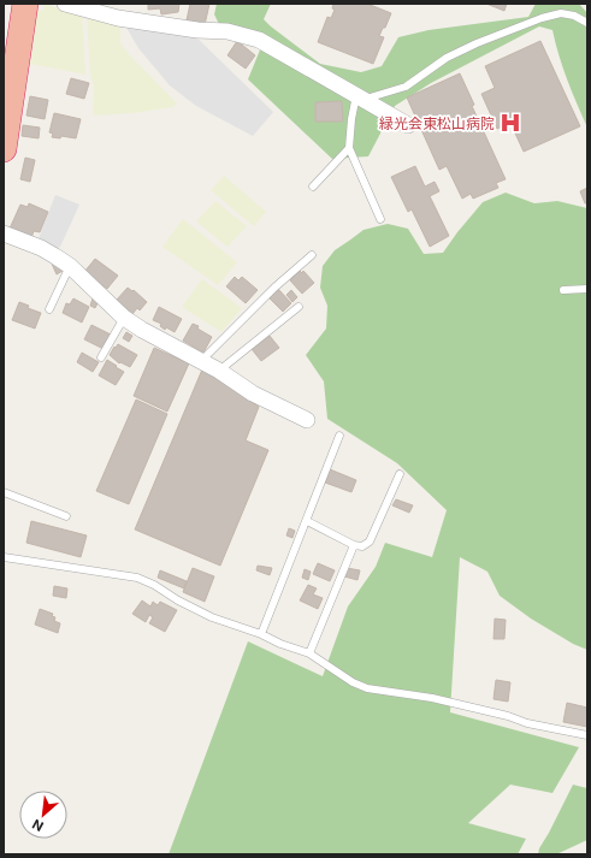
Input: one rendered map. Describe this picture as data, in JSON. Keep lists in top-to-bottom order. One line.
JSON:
{"places":{"hospital":["緑光会東松山病院"]},"north":"bottom left"}
